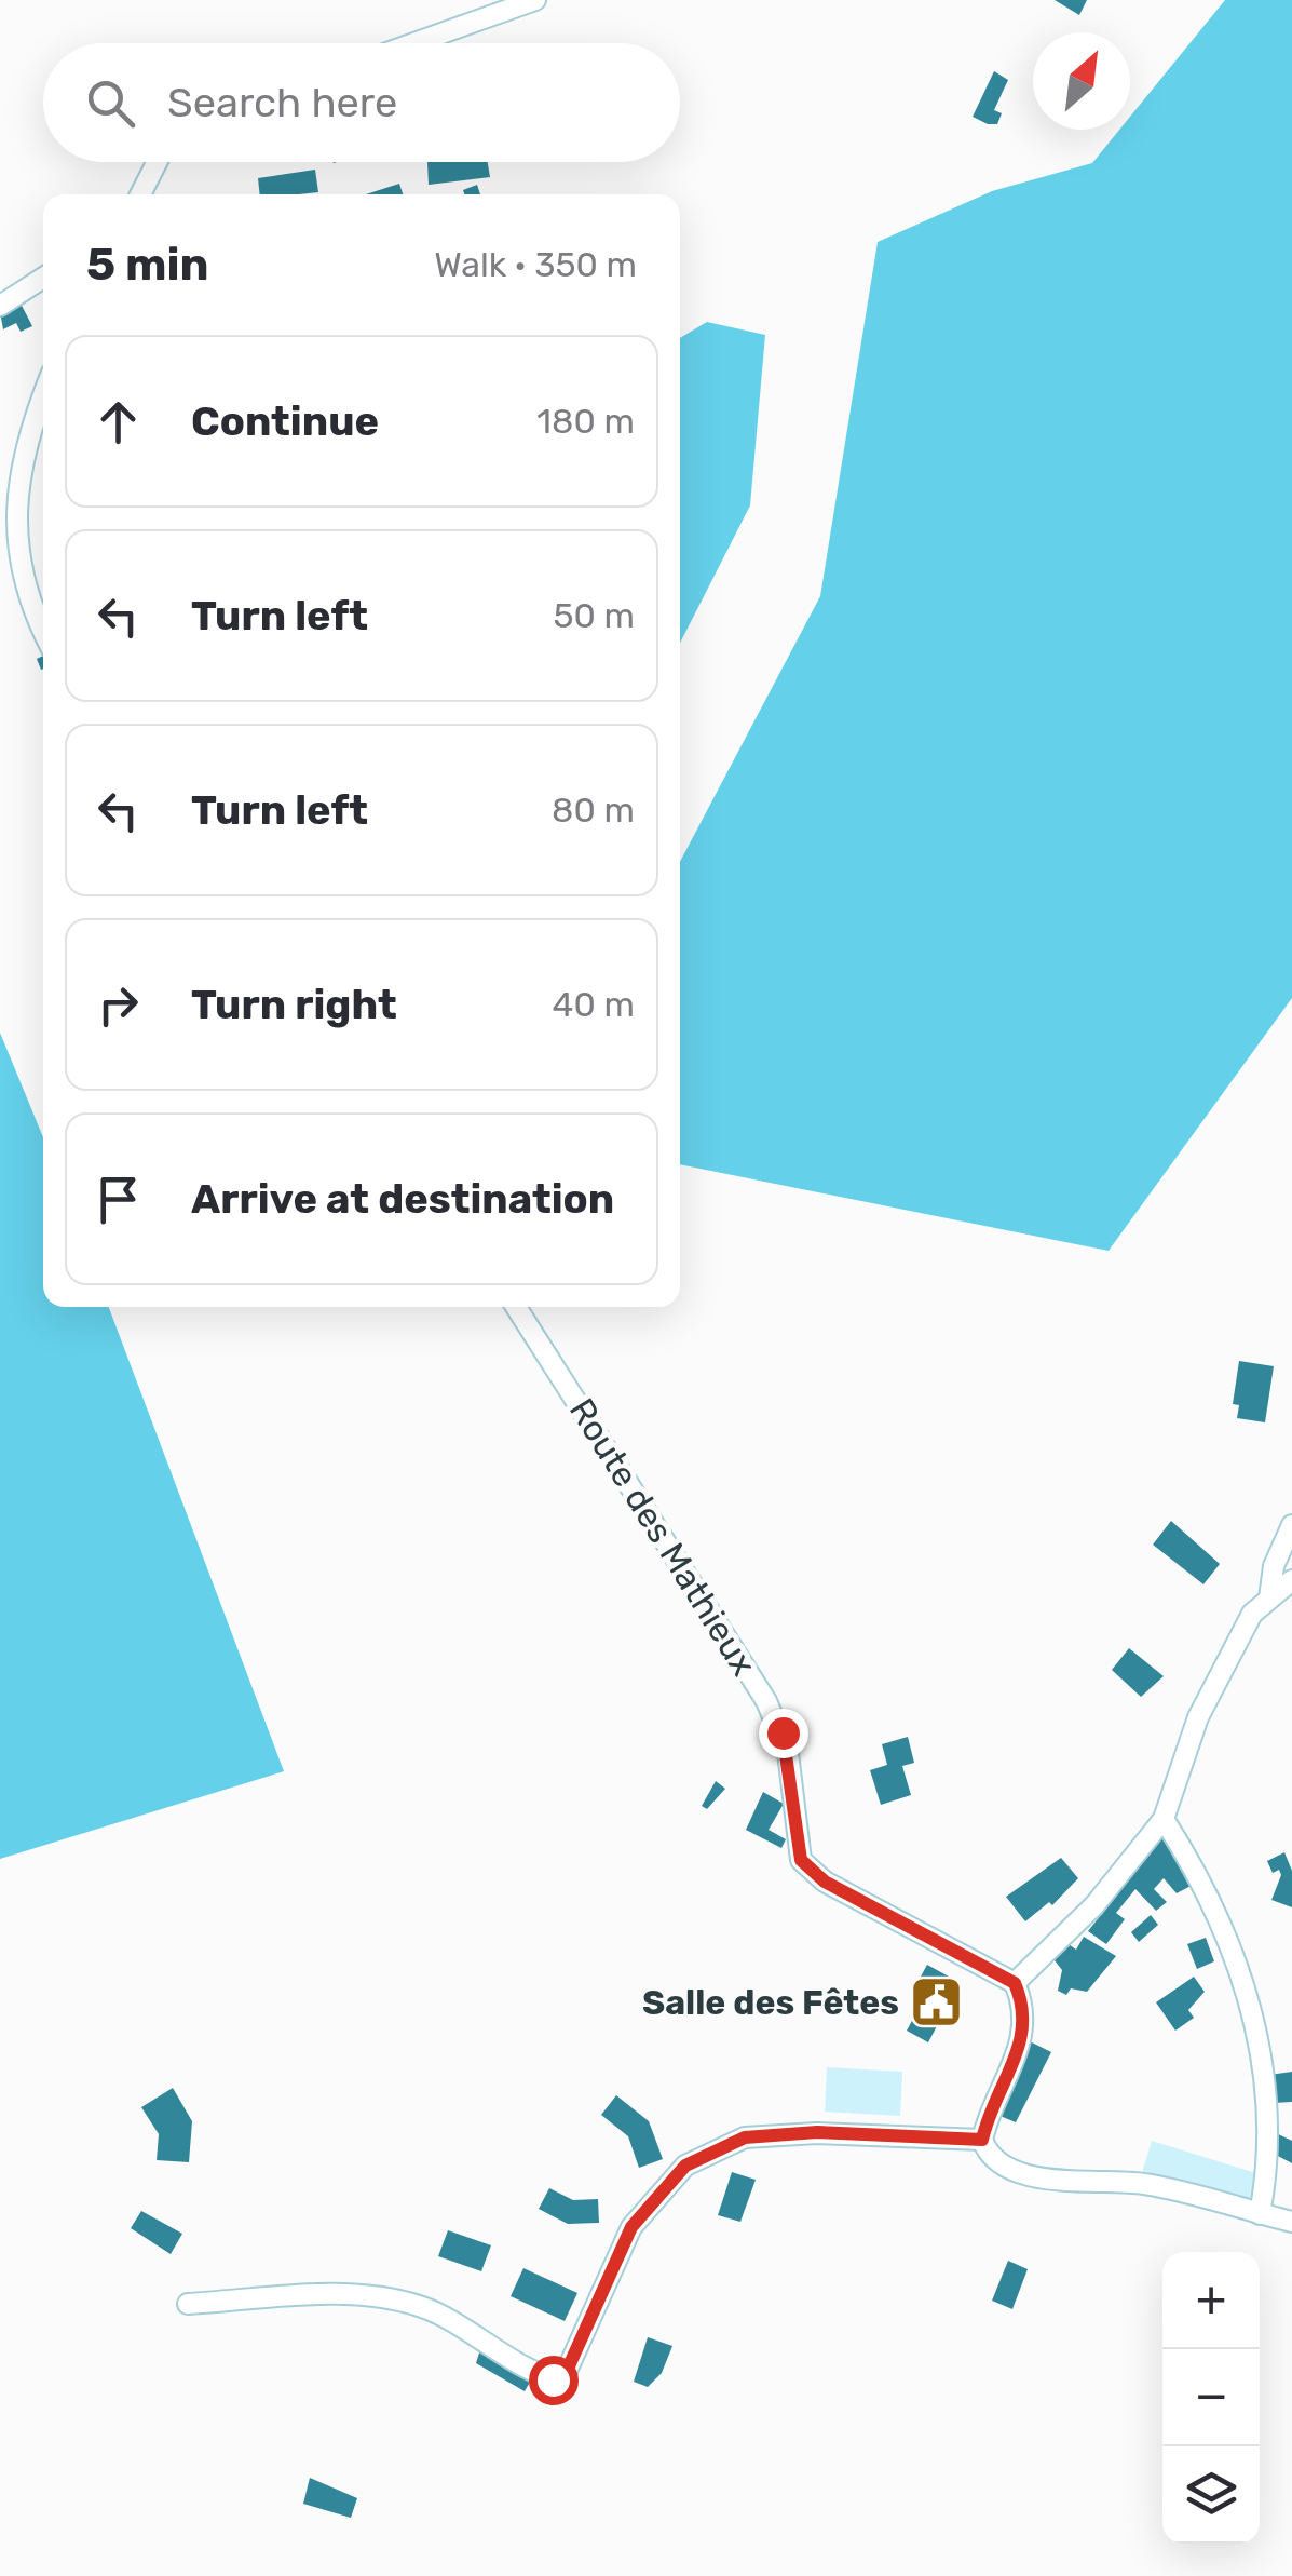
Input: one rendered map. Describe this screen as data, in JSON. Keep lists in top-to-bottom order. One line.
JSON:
{"streets":{"street":["Route des Mathieux"]},"places":{"public building":["Salle des Fêtes"]},"north":"top right","page":{"search":"Search here","heading":["5 min","Walk · 350 m"],"list":[["Continue","180 m"],["Turn left","50 m"],["Turn left","80 m"],["Turn right","40 m"],"Arrive at destination"],"map_buttons":["+","−"]}}
